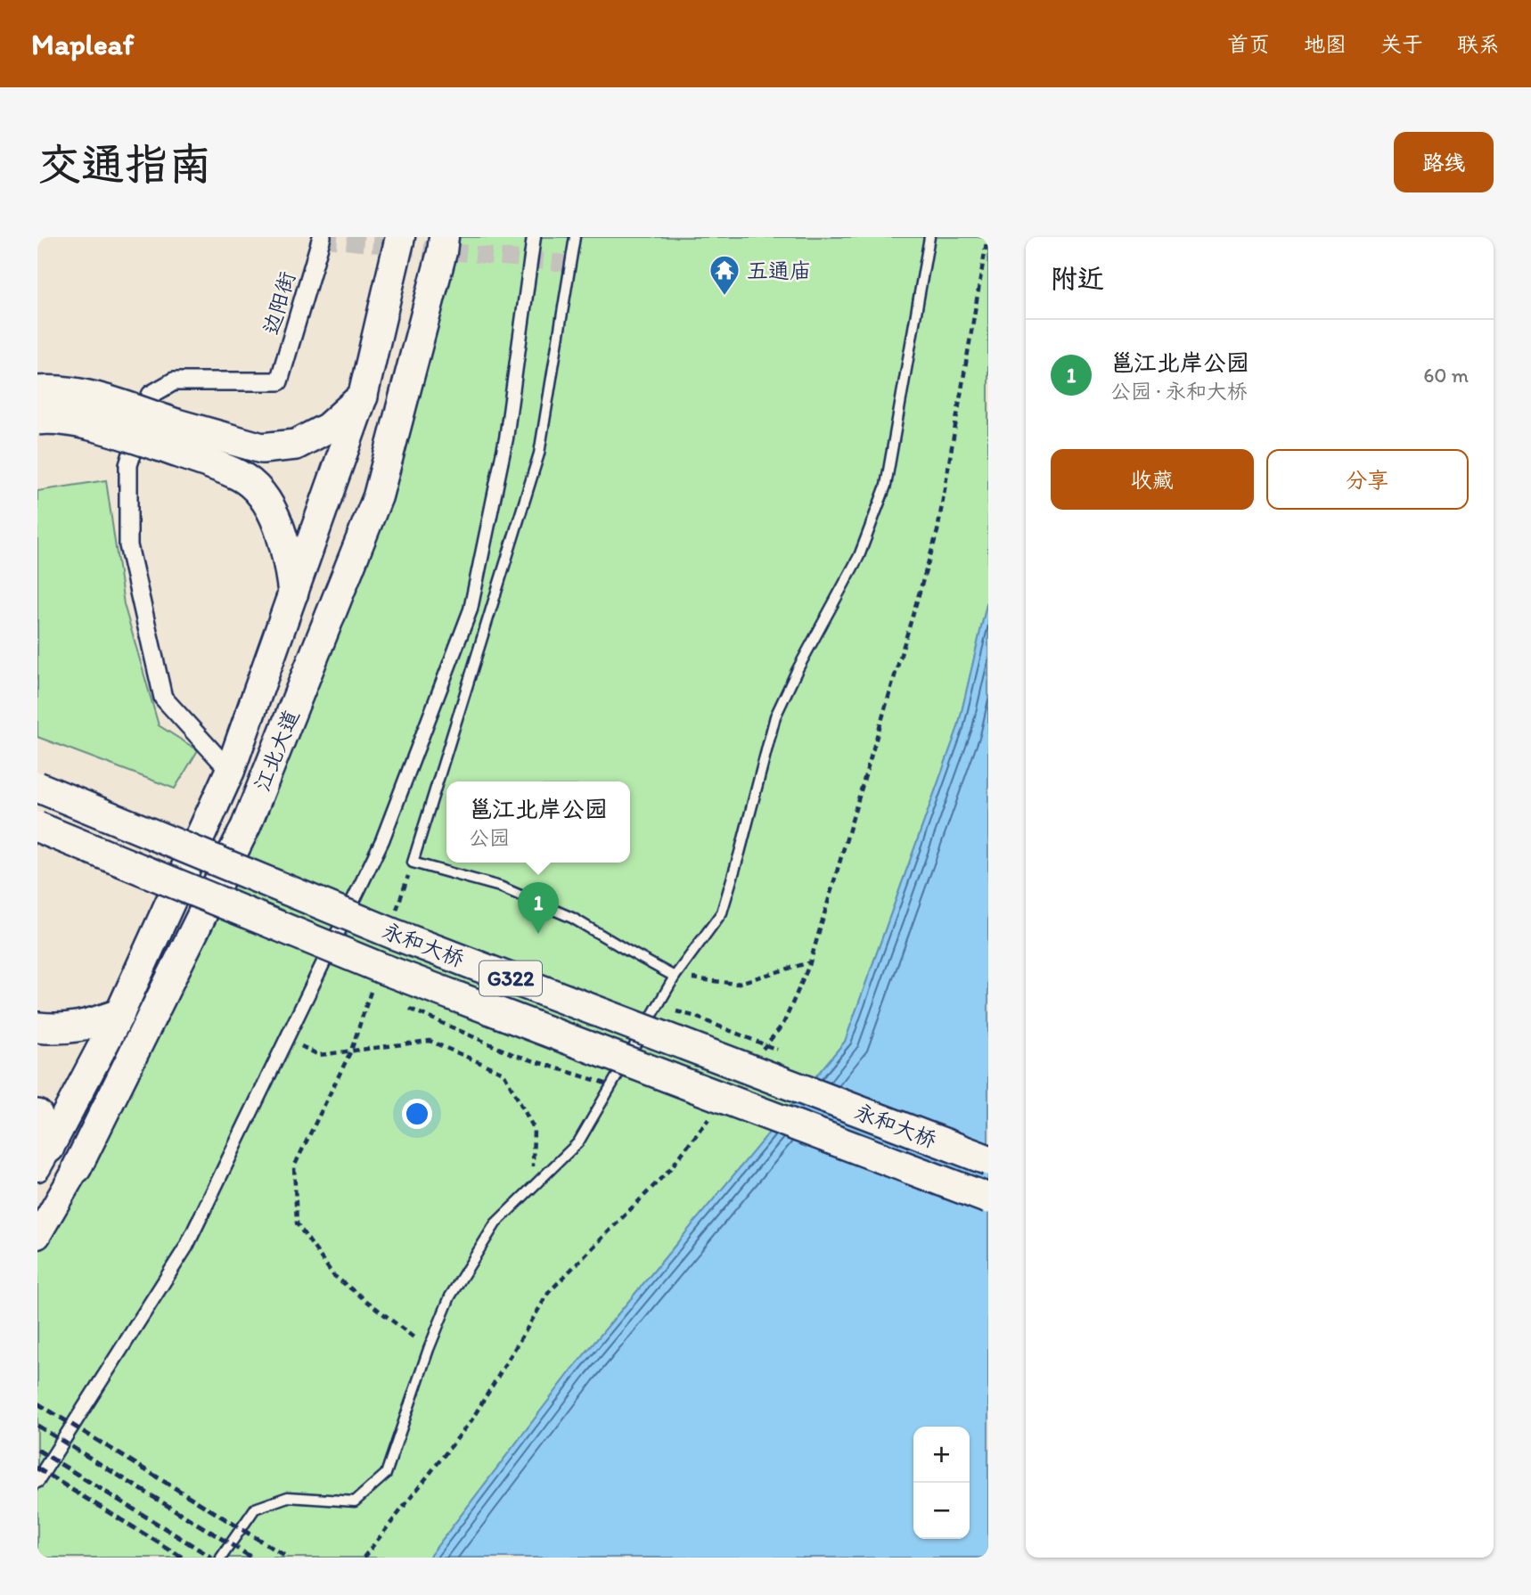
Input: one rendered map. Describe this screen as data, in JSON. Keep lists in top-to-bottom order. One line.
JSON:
{"streets":{"highway":["永和大桥","G322"],"main road":["江北大道"],"street":["边阳街"]},"crossings":[["边阳街","江北大道"]],"places":{"temple":["五通庙"]},"page":{"header":"Mapleaf","nav":["首页","地图","关于","联系"],"buttons":["路线",["收藏","分享"]],"title":"交通指南","heading":"附近","list":[{"mark":"1","name":"邕江北岸公园","note":"公园 · 永和大桥","value":"60 m"}],"popup":["邕江北岸公园","公园"],"pins":"1","map_buttons":["+","−"]}}
